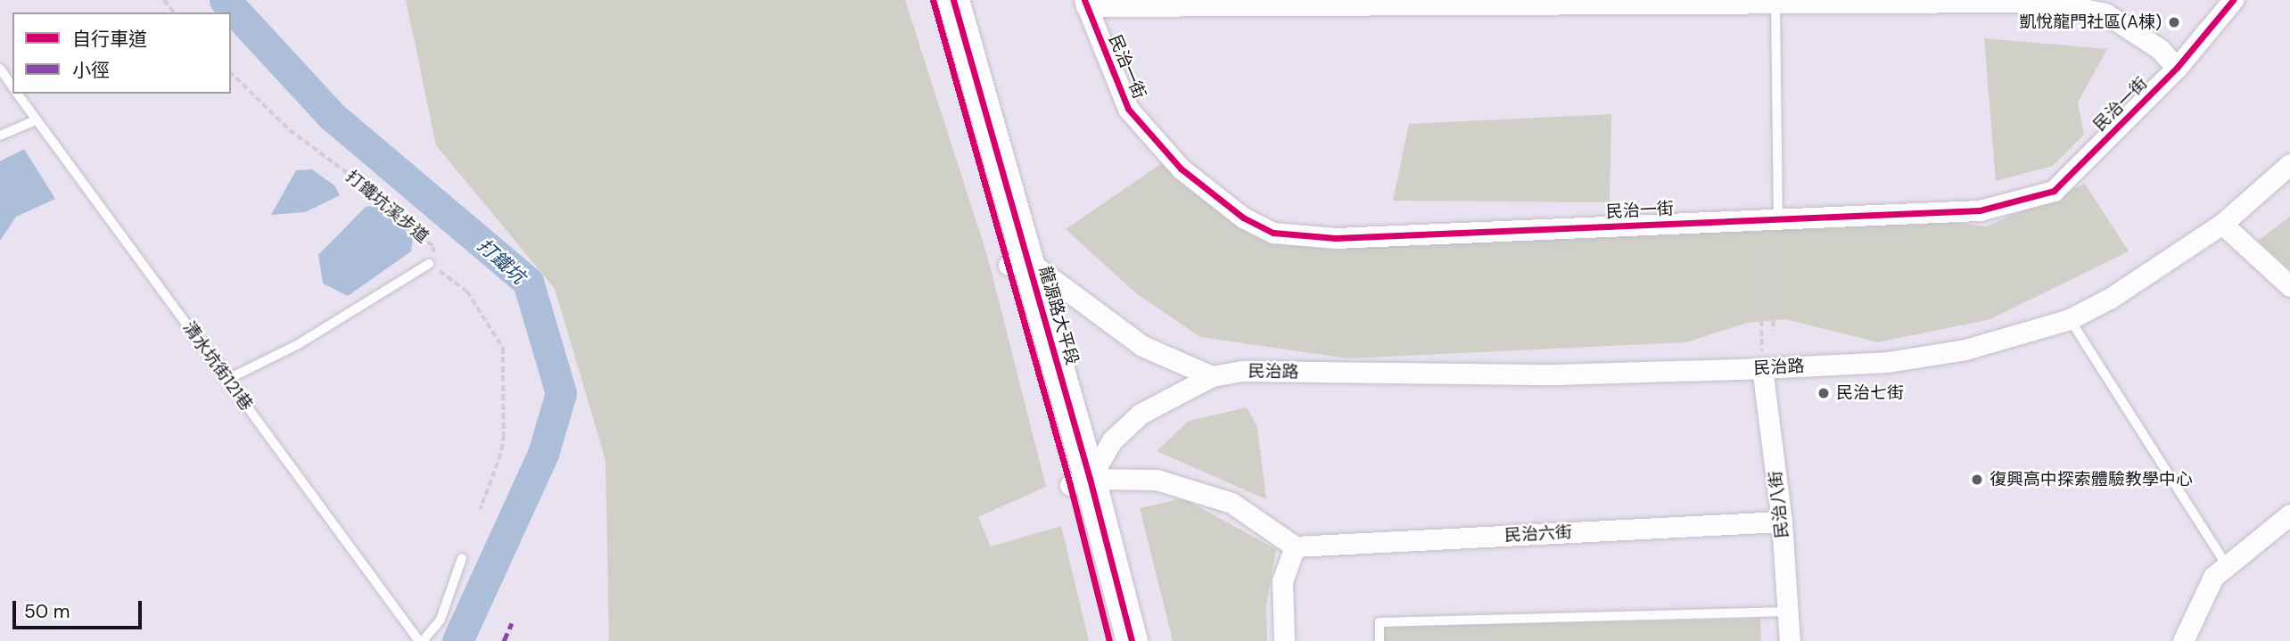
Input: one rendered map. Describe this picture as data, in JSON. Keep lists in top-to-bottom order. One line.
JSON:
{"streets":{"main road":["龍源路大平段"],"street":["民治一街","民治路","民治八街","民治六街"],"lane":["清水坑街121巷"],"path":["打鐵坑溪步道"]},"crossings":[["龍源路大平段","民治路"],["民治路","民治八街"],["民治八街","民治六街"]],"water":["打鐵坑"],"places":["凱悅龍門社區(A棟)","民治七街","復興高中探索體驗教學中心"],"legend":["自行車道","小徑"],"scale_bar":"50 m"}
